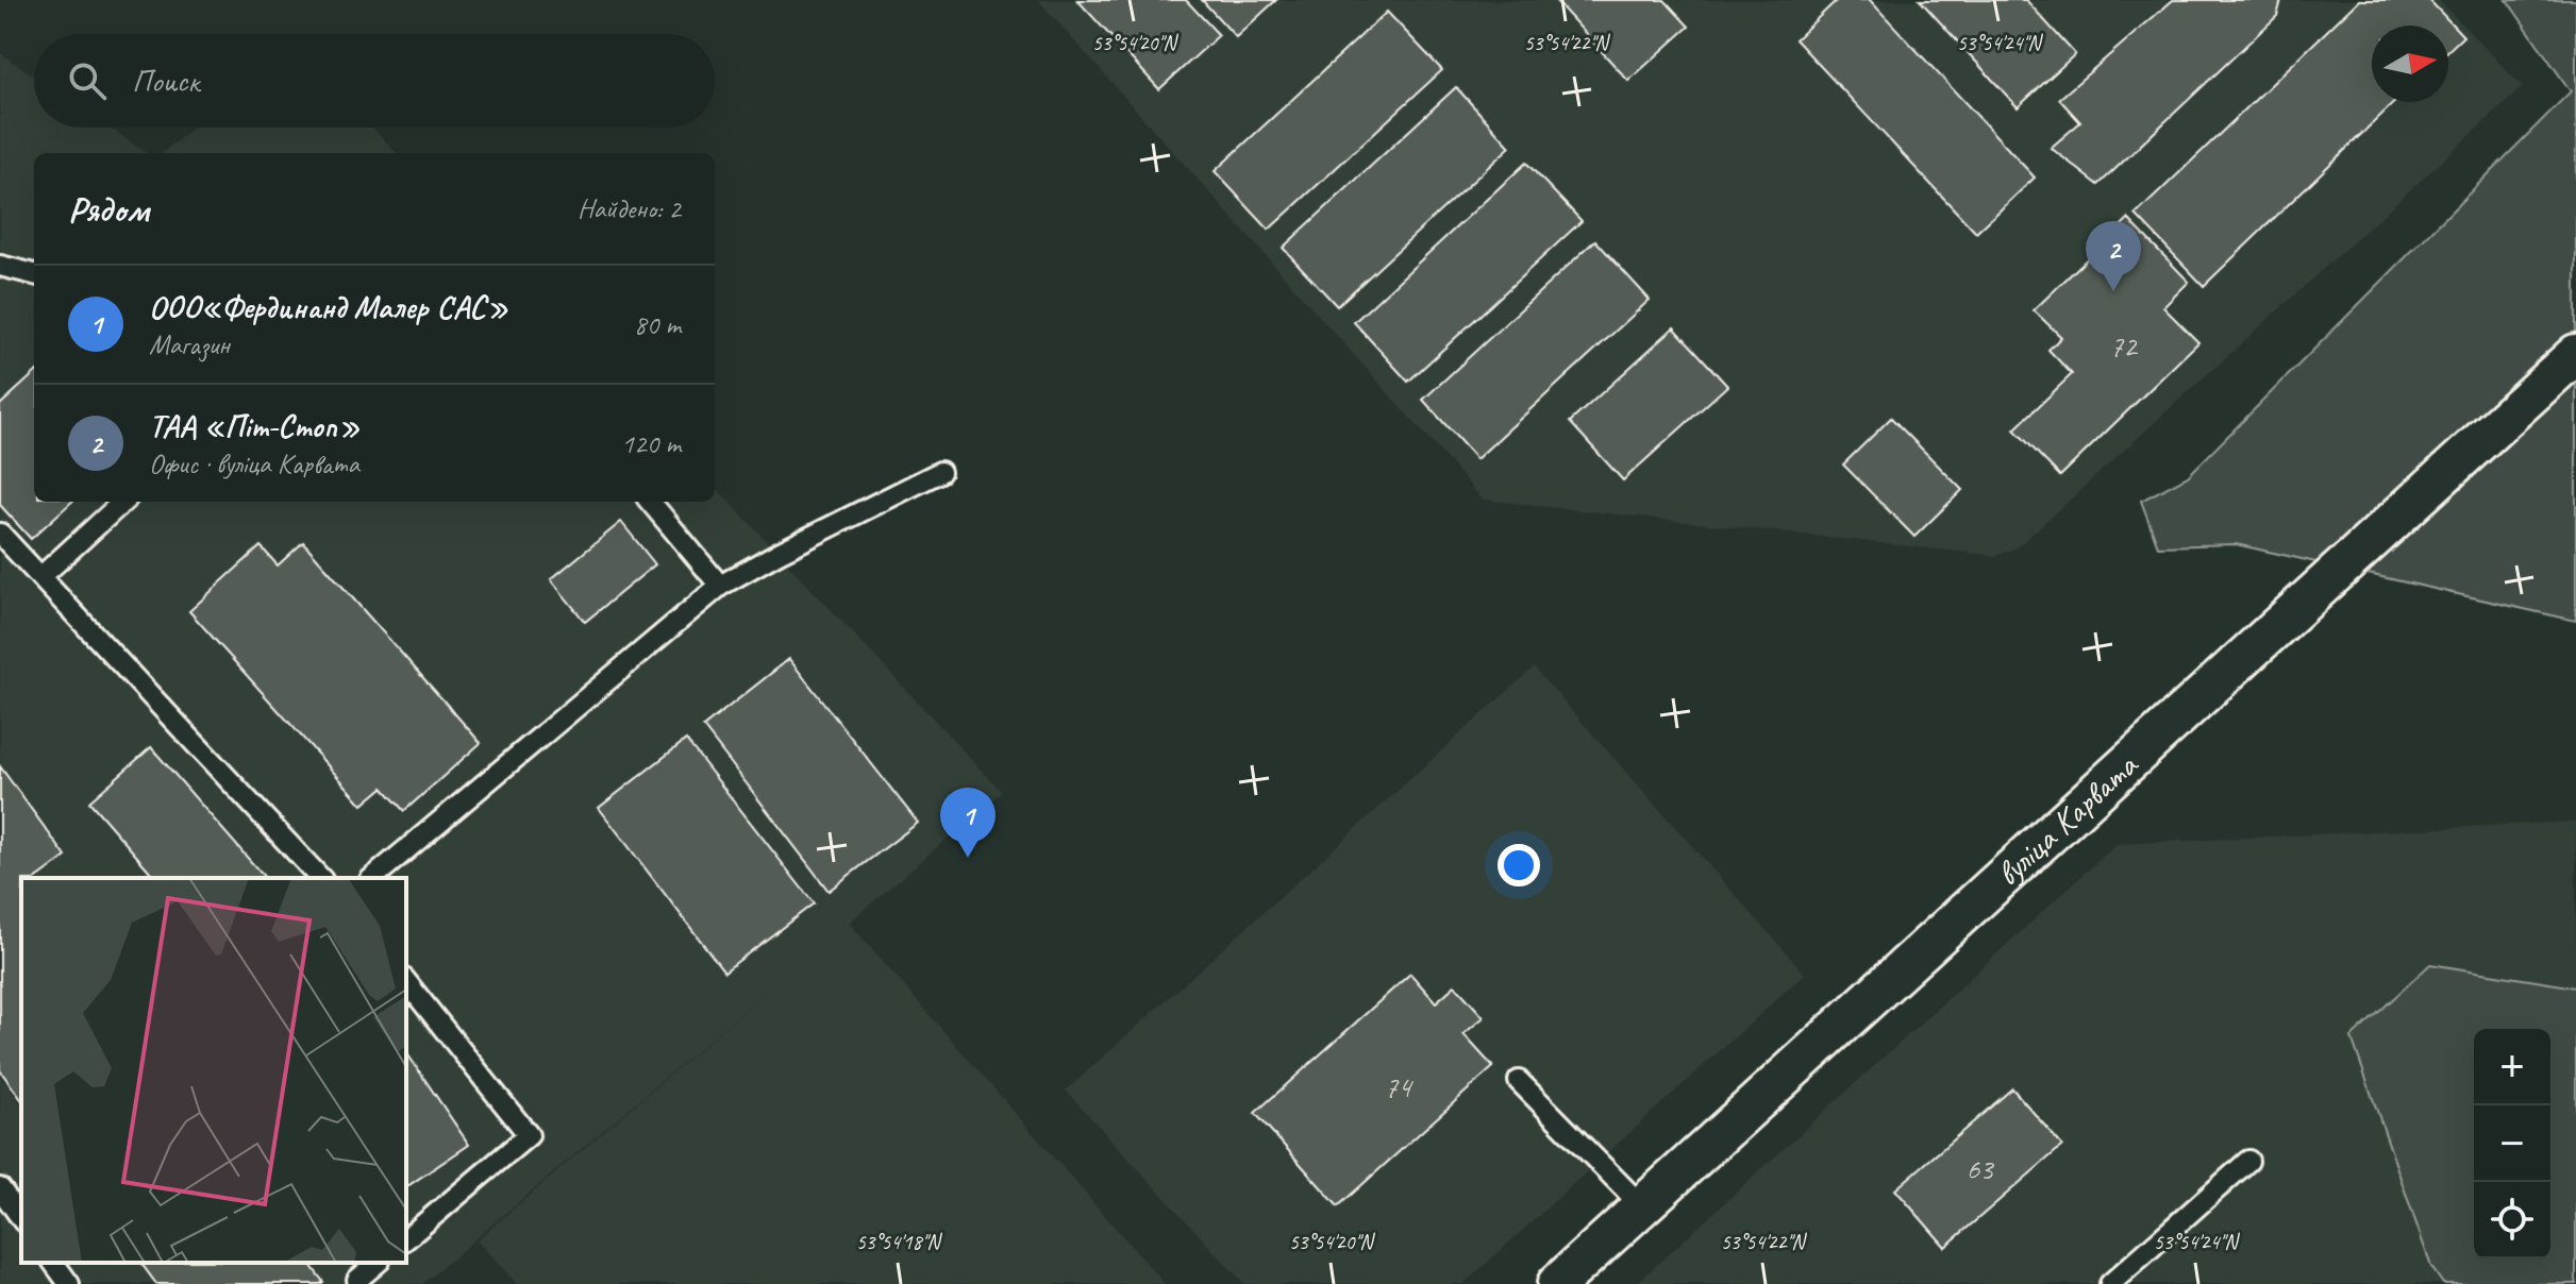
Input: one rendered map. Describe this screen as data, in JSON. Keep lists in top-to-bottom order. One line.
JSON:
{"streets":{"street":["вуліца Карвата"]},"house_numbers":["72","74","63"],"north":"right","page":{"search":"Поиск","heading":["Рядом","Найдено: 2"],"pins":["2","1"],"list":[{"mark":"1","name":"ООО«Фердинанд Малер САС»","note":"Магазин","value":"80 m"},{"mark":"2","name":"ТАА «Піт-Стоп»","note":"Офис · вуліца Карвата","value":"120 m"}],"map_buttons":["+","−"]},"coordinates":["53°54'20\"N","53°54'22\"N","53°54'24\"N","53°54'18\"N"]}
